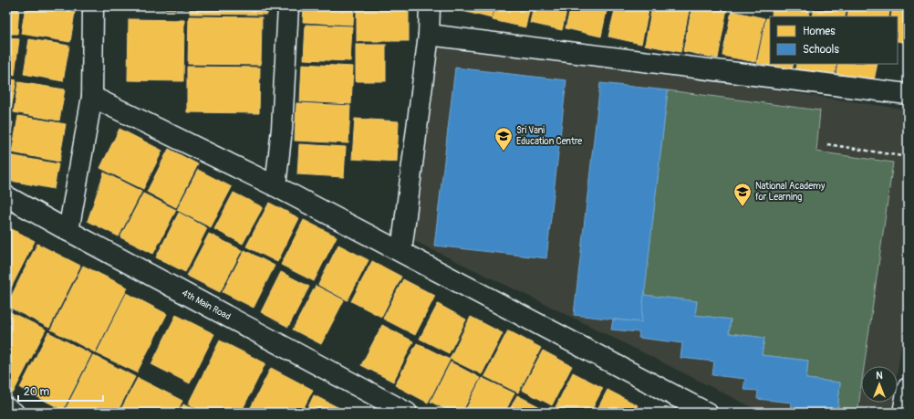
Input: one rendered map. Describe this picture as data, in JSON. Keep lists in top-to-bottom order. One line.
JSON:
{"streets":{"street":["4th Main Road"]},"places":{"school or university":["Sri Vani Education Centre","National Academy for Learning"]},"legend":["Homes","Schools"],"scale_bar":"20 m","north":"top"}
